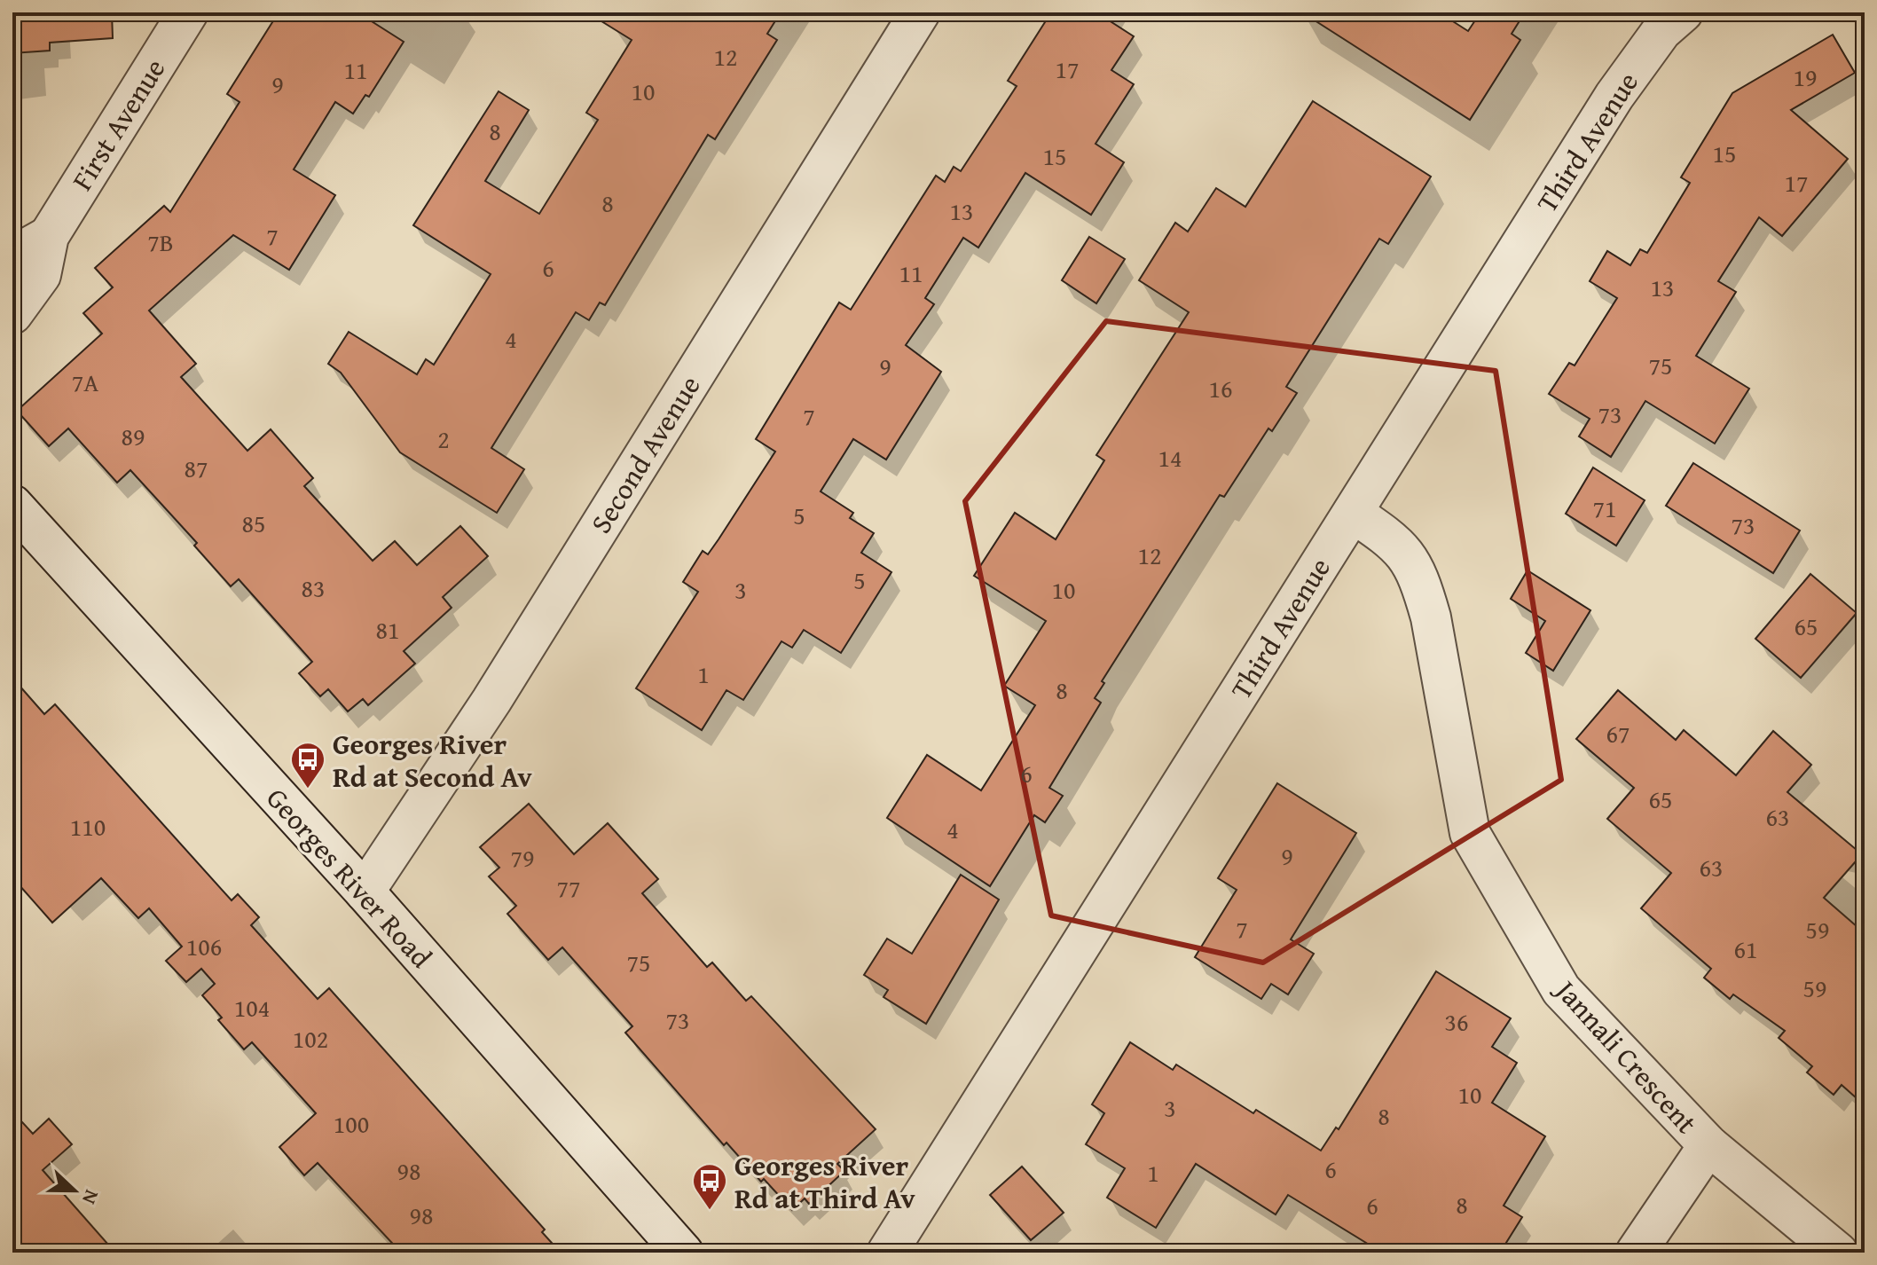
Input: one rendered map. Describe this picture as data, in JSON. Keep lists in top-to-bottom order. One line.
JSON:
{"streets":{"street":["First Avenue","Third Avenue","Second Avenue","Georges River Road","Jannali Crescent"]},"crossings":[["Third Avenue","Jannali Crescent"],["Second Avenue","Georges River Road"]],"places":{"bus stop":["Georges River Rd at Second Av","Georges River Rd at Third Av"]},"house_numbers":["12","17","11","19","9","10","8","15","15","17","8","13","7","7B","6","11","13","4","75","9","7A","16","73","7","89","2","14","87","71","5","85","73","12","5","83","3","10","65","81","1","8","67","6","65","63","110","4","9","79","63","77","7","59","106","61","75","59","104","73","36","102","10","3","8","100","6","98","1","8","6","98"],"north":"right"}
